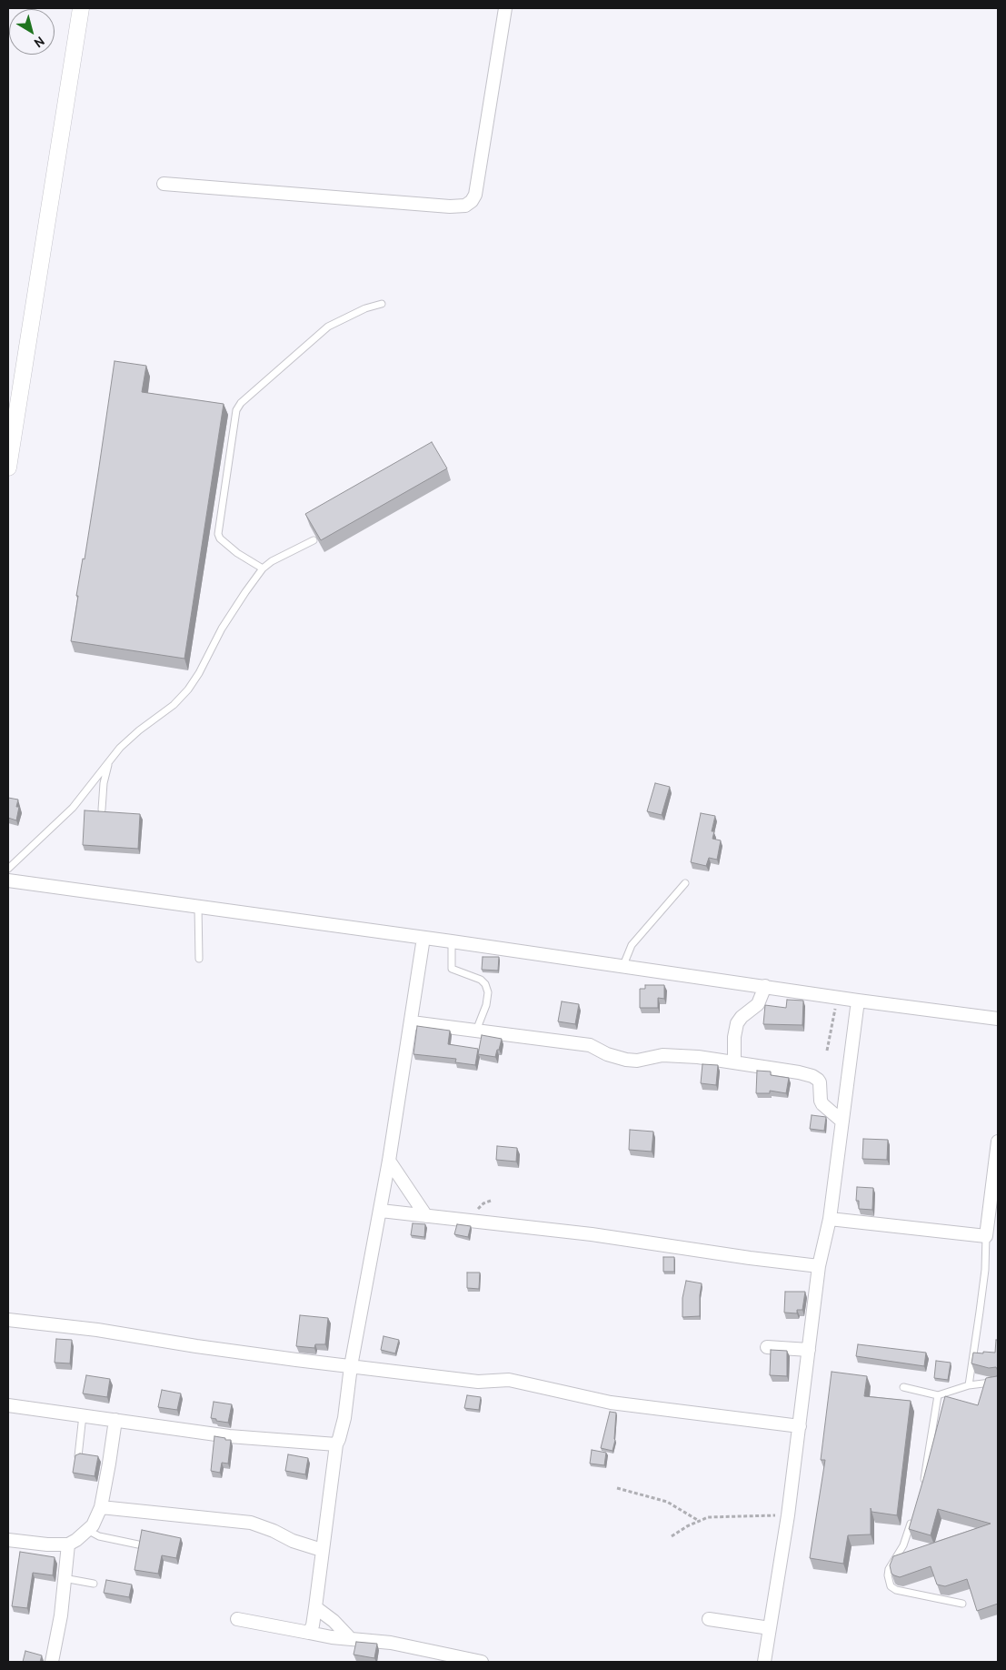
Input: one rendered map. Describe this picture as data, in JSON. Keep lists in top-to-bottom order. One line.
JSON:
{"north":"bottom right"}
